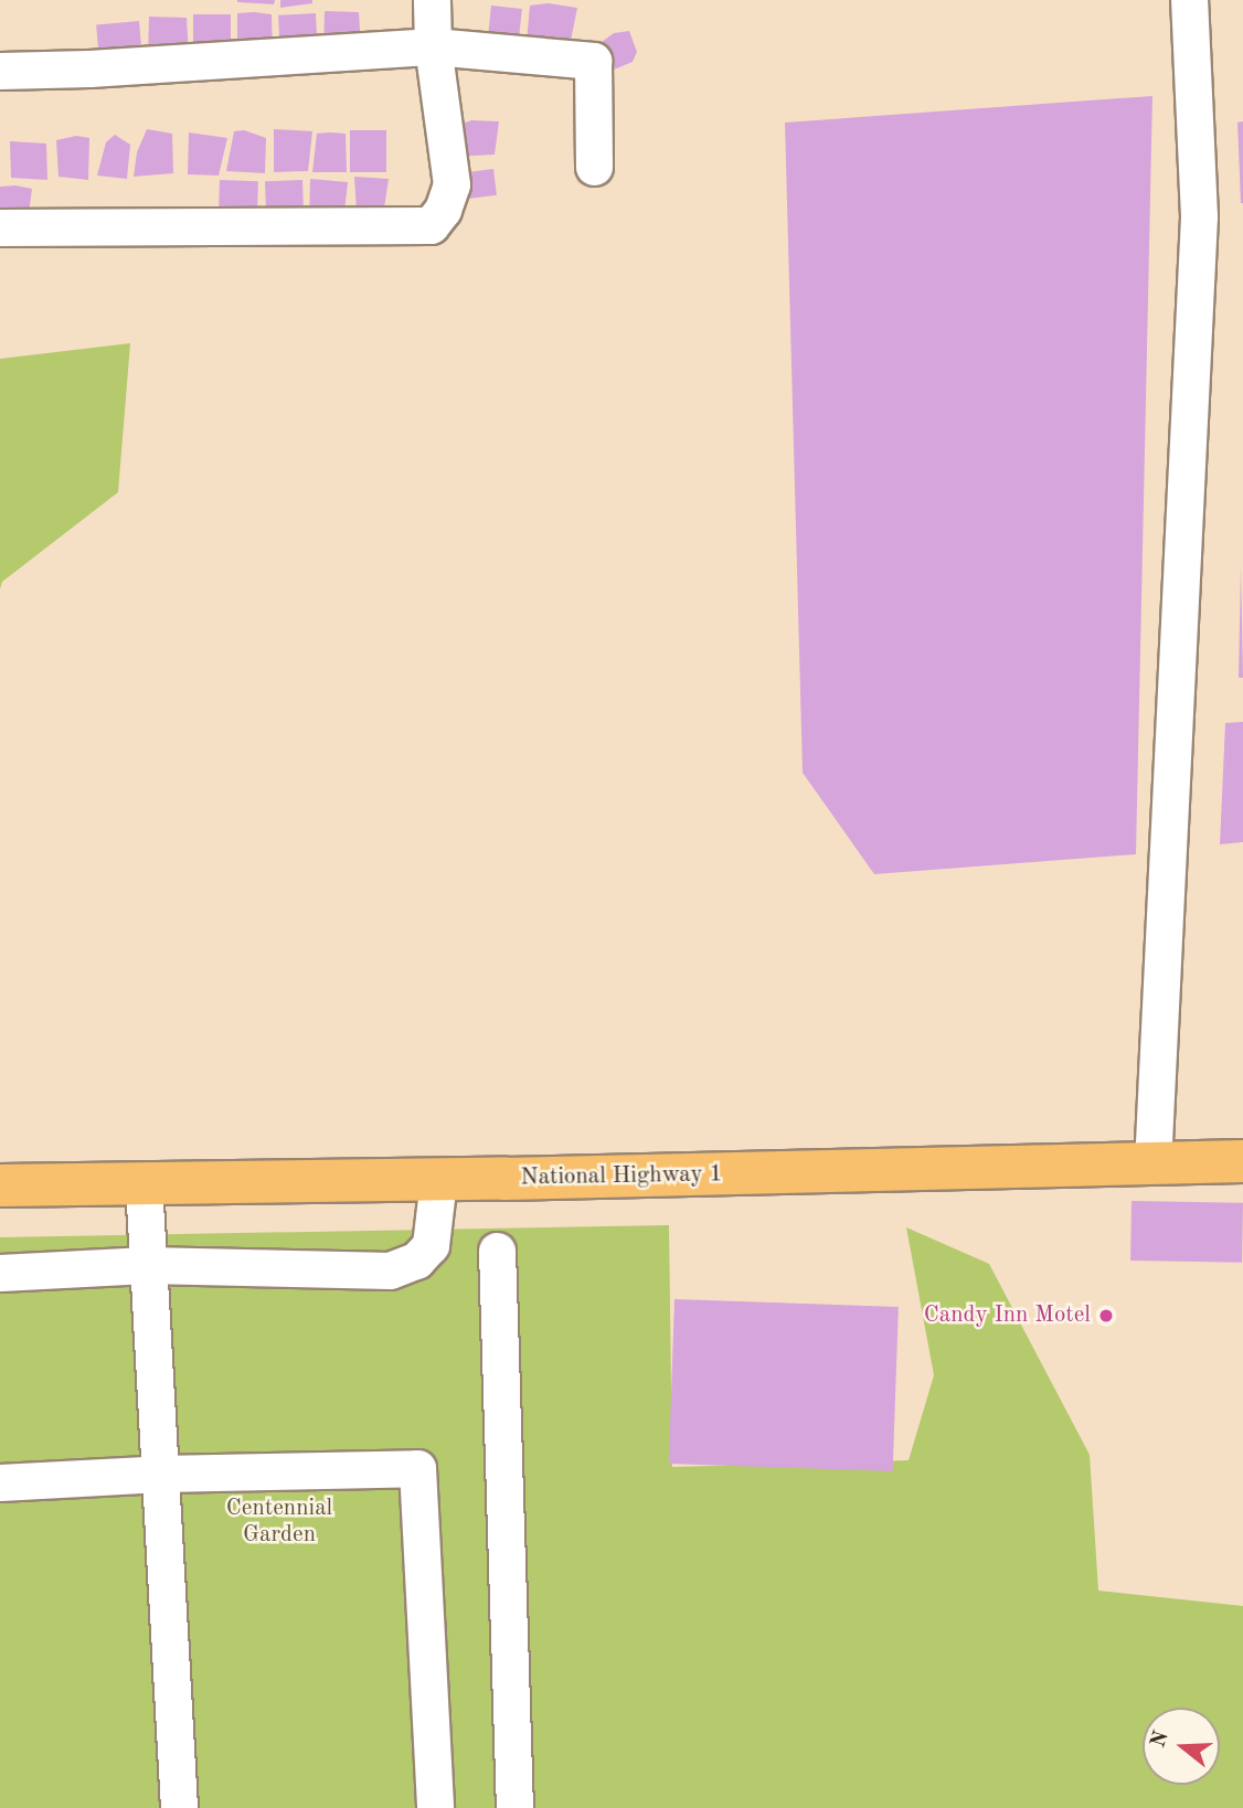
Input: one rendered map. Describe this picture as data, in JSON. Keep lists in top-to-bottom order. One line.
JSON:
{"streets":{"highway":["National Highway 1"]},"parks":["Centennial Garden"],"places":["Candy Inn Motel"],"north":"left"}
